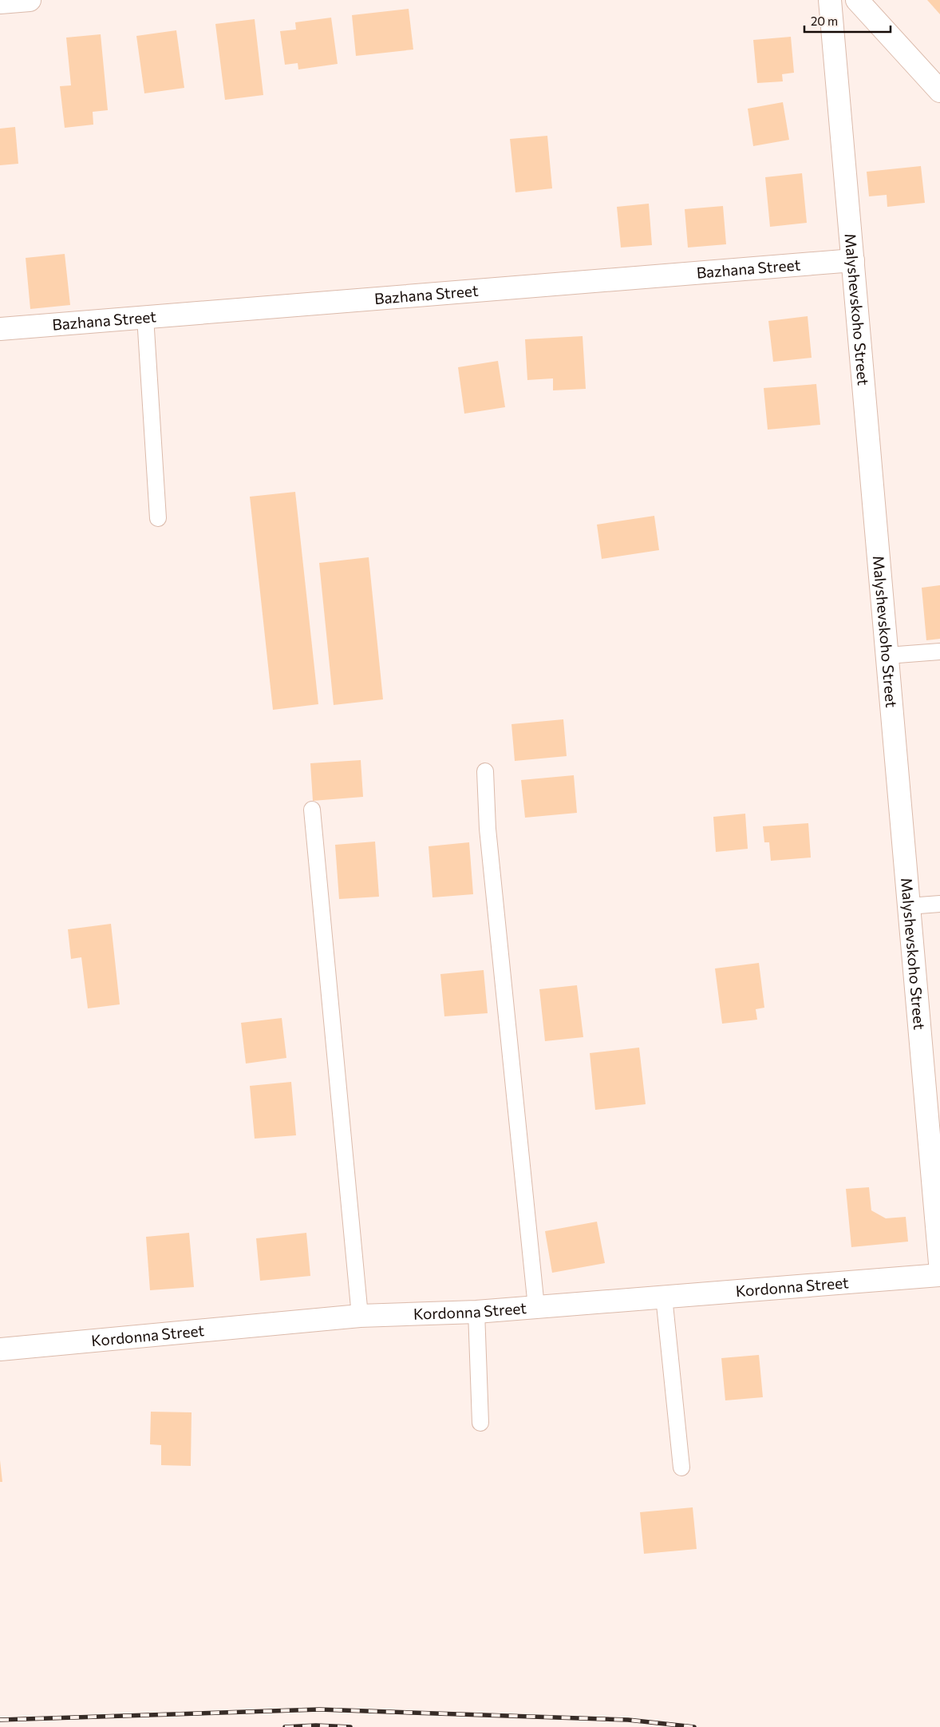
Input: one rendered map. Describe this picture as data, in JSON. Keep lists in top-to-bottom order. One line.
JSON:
{"streets":{"street":["Bazhana Street","Malyshevskoho Street","Kordonna Street"]},"crossings":[["Bazhana Street","Malyshevskoho Street"]],"scale_bar":"20 m"}
